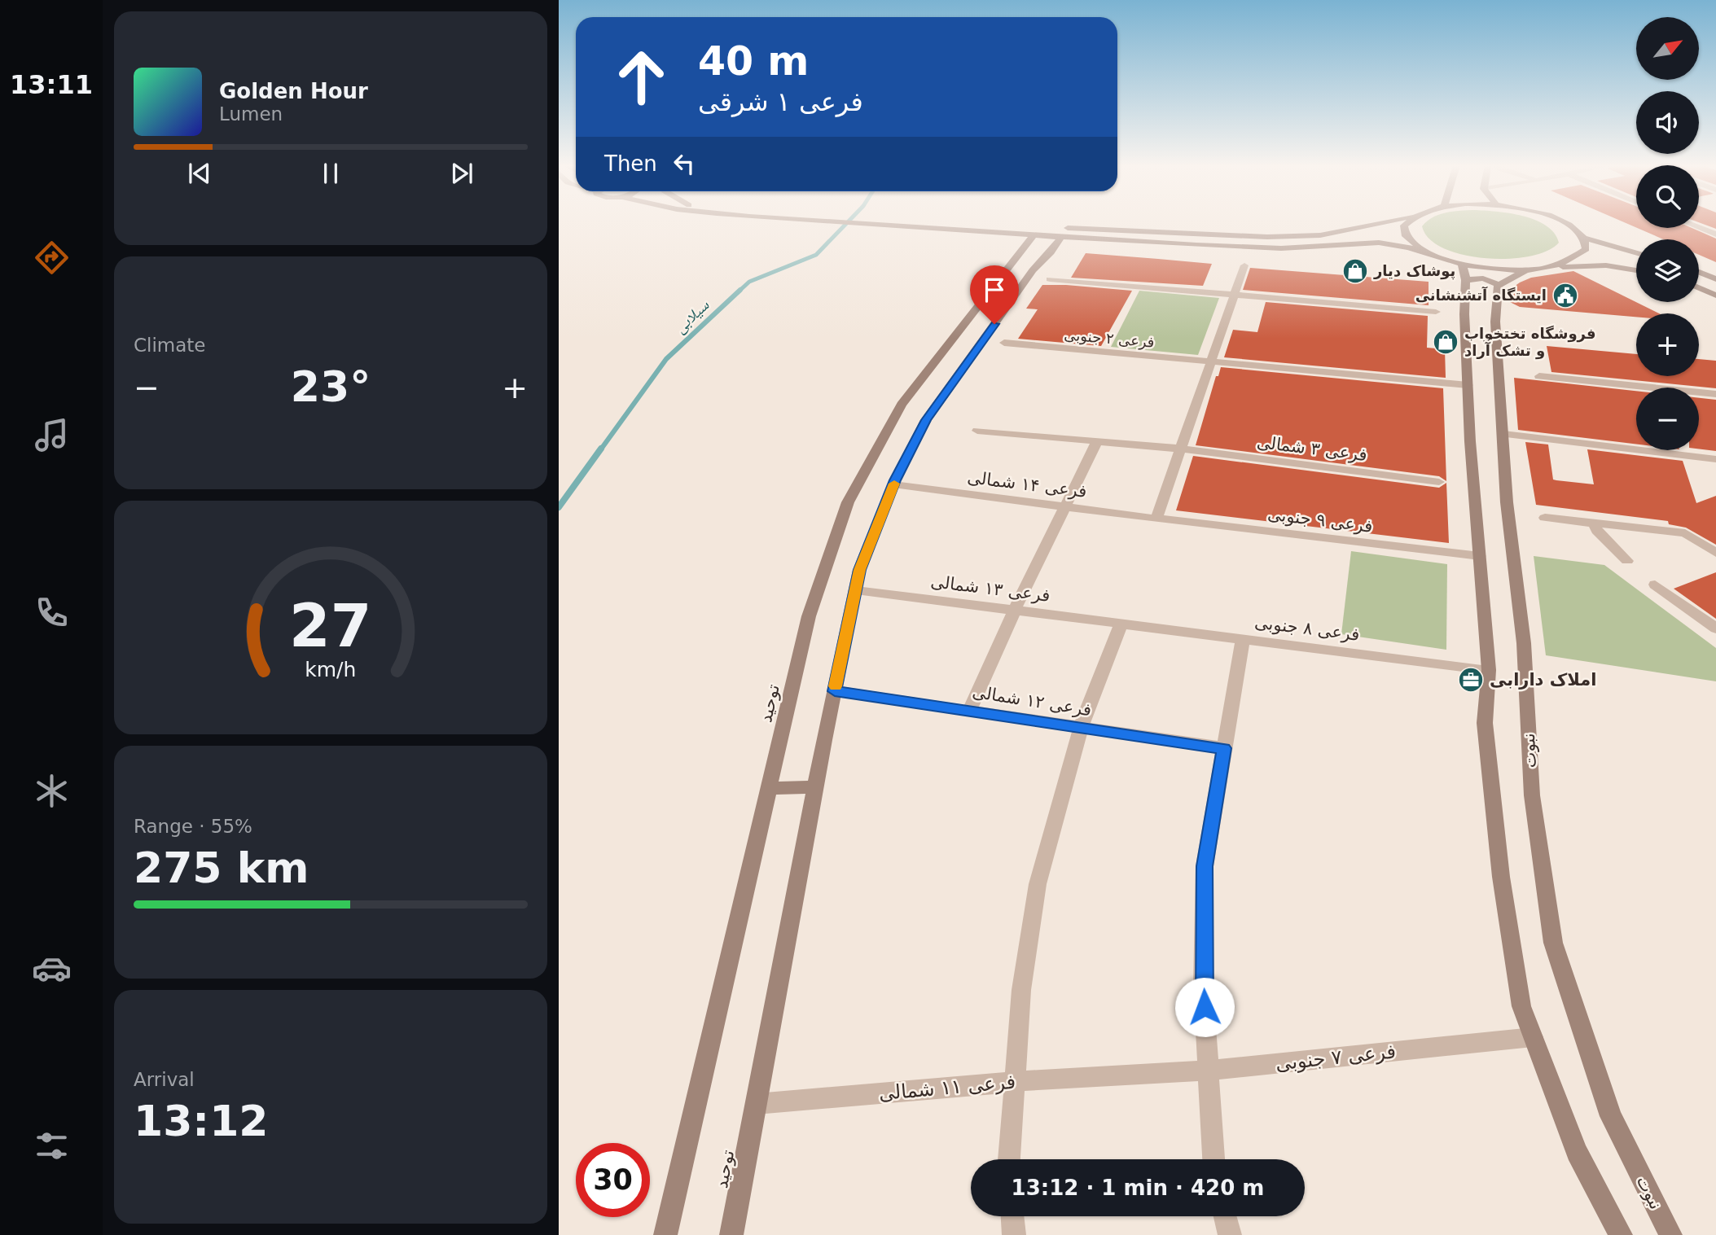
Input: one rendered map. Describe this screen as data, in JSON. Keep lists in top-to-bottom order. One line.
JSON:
{"streets":{"main road":["توحید","نبوت"],"street":["فرعی ۲ جنوبی","فرعی ۳ شمالی","فرعی ۱۴ شمالی","فرعی ۹ جنوبی","فرعی ۱۳ شمالی","فرعی ۸ جنوبی","فرعی ۱۲ شمالی","فرعی ۷ جنوبی","فرعی ۱۱ شمالی"]},"crossings":[["فرعی ۱۴ شمالی","فرعی ۹ جنوبی"],["فرعی ۱۴ شمالی","توحید"],["فرعی ۱۳ شمالی","فرعی ۸ جنوبی"],["فرعی ۱۳ شمالی","توحید"],["فرعی ۱۲ شمالی","توحید"],["توحید","فرعی ۱۱ شمالی"],["فرعی ۷ جنوبی","فرعی ۱۱ شمالی"]],"water":["سیلابی"],"places":{"shop":["پوشاک دیار","فروشگاه تختخواب و تشک آراد"],"public building":["ایستگاه آتشنشانی"],"office":["املاک دارابی"]},"north":"top right","page":{"tabs":"13:11","map_buttons":["+","−"],"turn":["40 m","فرعی ۱ شرقی"],"song":["Golden Hour","Lumen"],"then":"Then","tile":["Climate",["Range · 55%","275 km"],["Arrival","13:12"]],"heat":["−","23°","+"],"limit":"30","trip":"13:12 · 1 min · 420 m","gauge":["27","km/h"]}}
